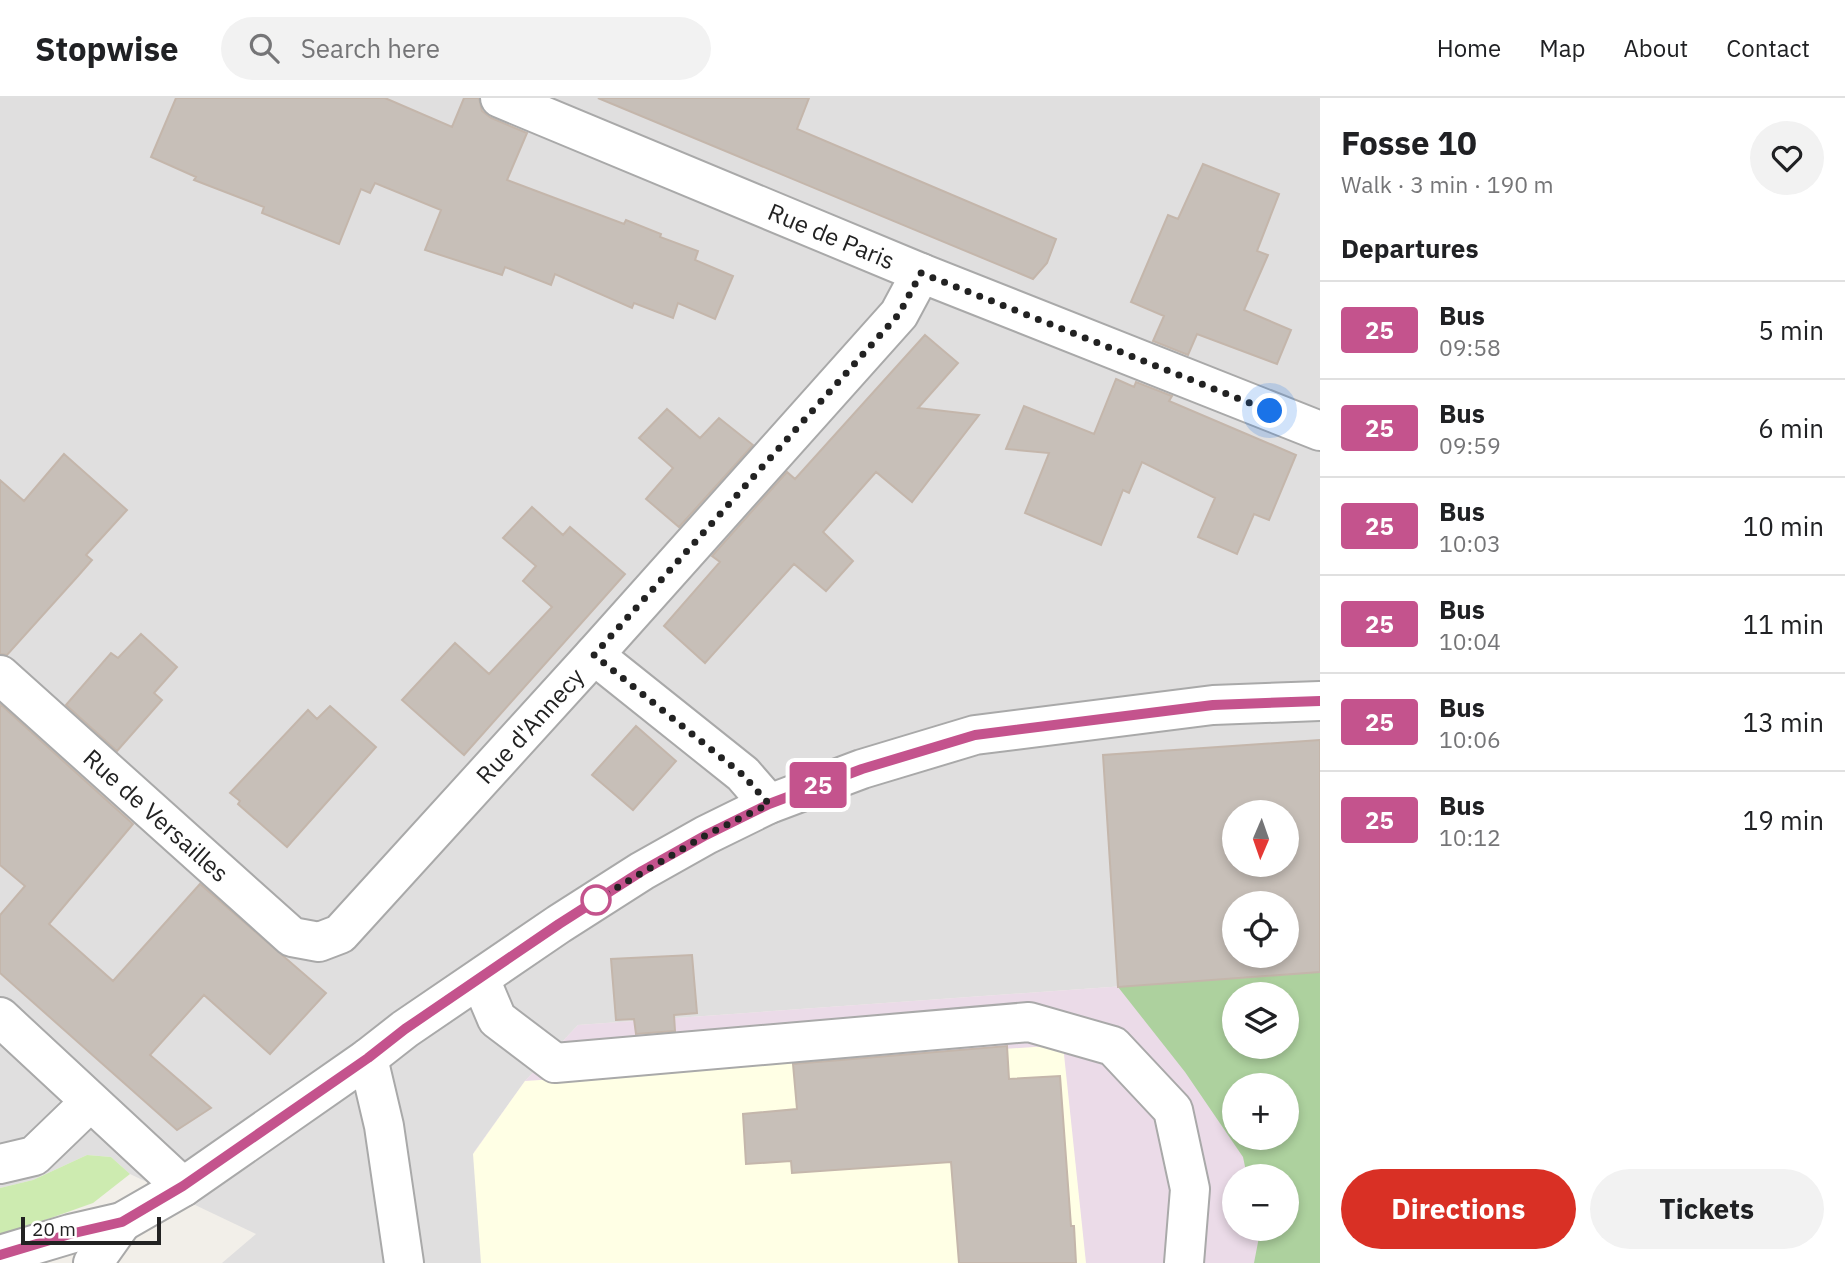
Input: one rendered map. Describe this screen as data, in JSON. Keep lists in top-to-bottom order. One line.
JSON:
{"streets":{"street":["Rue de Paris","Rue d'Annecy","Rue de Versailles"]},"crossings":[["Rue de Paris","Rue d'Annecy"],["Rue d'Annecy","Rue de Versailles"]],"lines":["bus line 25"],"scale_bar":"20 m","north":"bottom","page":{"header":"Stopwise","search":"Search here","nav":["Home","Map","About","Contact"],"on_map":"25","heading":[["Fosse 10","Walk · 3 min · 190 m"],"Departures"],"list":[{"mark":"25","name":"Bus","note":"09:58","value":"5 min"},{"mark":"25","name":"Bus","note":"09:59","value":"6 min"},{"mark":"25","name":"Bus","note":"10:03","value":"10 min"},{"mark":"25","name":"Bus","note":"10:04","value":"11 min"},{"mark":"25","name":"Bus","note":"10:06","value":"13 min"},{"mark":"25","name":"Bus","note":"10:12","value":"19 min"}],"map_buttons":["+","−"],"buttons":["Directions","Tickets"],"scale":"20 m"}}
